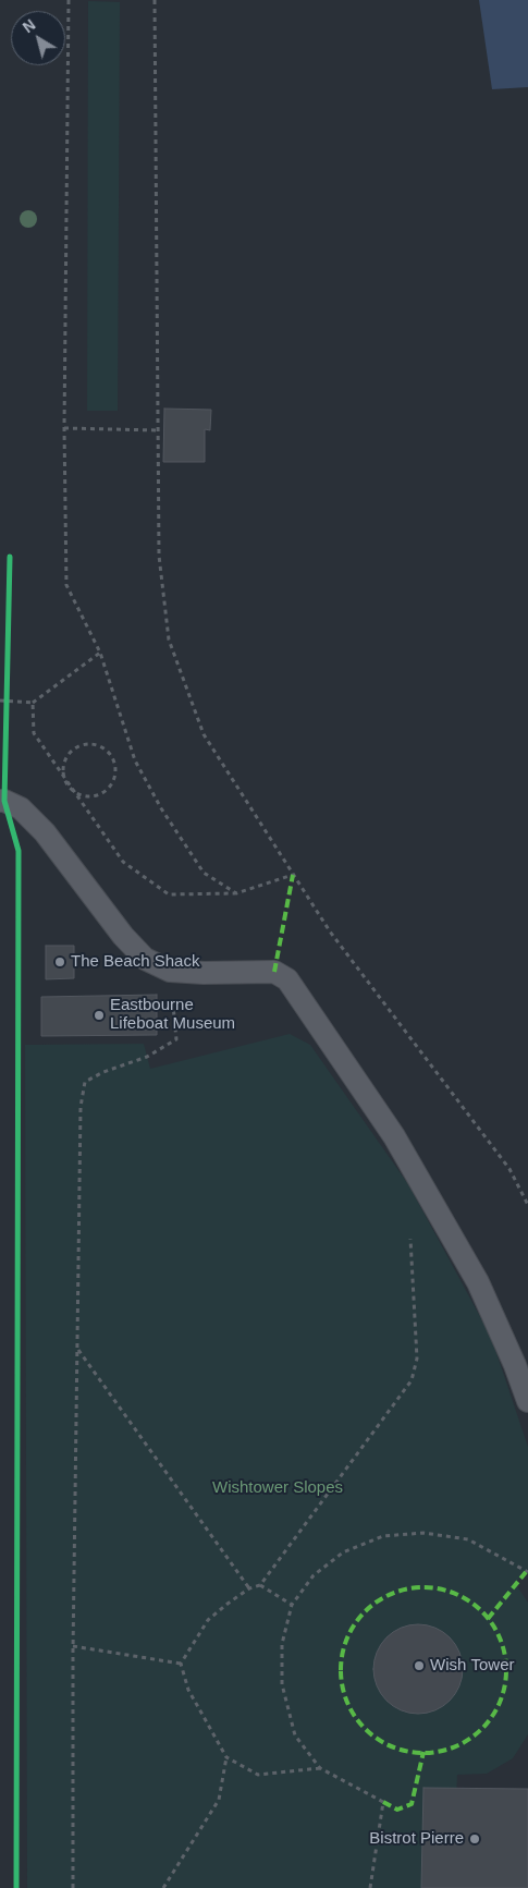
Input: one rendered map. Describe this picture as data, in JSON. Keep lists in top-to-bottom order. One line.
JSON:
{"parks":["Wishtower Slopes"],"places":["The Beach Shack","Eastbourne Lifeboat Museum","Wish Tower","Bistrot Pierre"],"north":"top left"}
